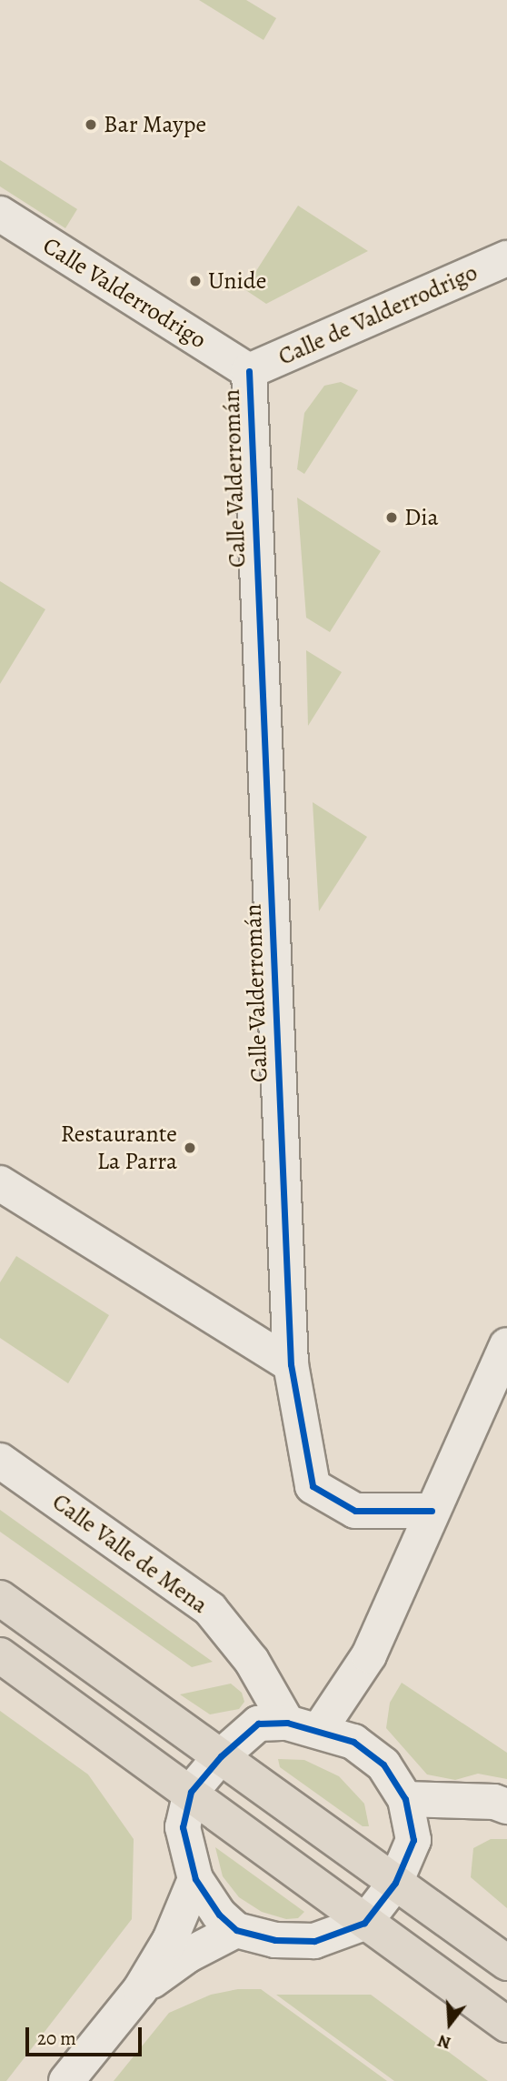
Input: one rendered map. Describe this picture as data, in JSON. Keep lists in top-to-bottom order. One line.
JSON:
{"streets":{"street":["Calle Valderrodrigo","Calle de Valderrodrigo","Calle Valderromán","Calle Valle de Mena"]},"crossings":[["Calle Valderrodrigo","Calle de Valderrodrigo"],["Calle Valderrodrigo","Calle Valderromán"],["Calle de Valderrodrigo","Calle Valderromán"]],"places":["Bar Maype","Unide","Dia","Restaurante La Parra"],"scale_bar":"20 m","north":"bottom"}
